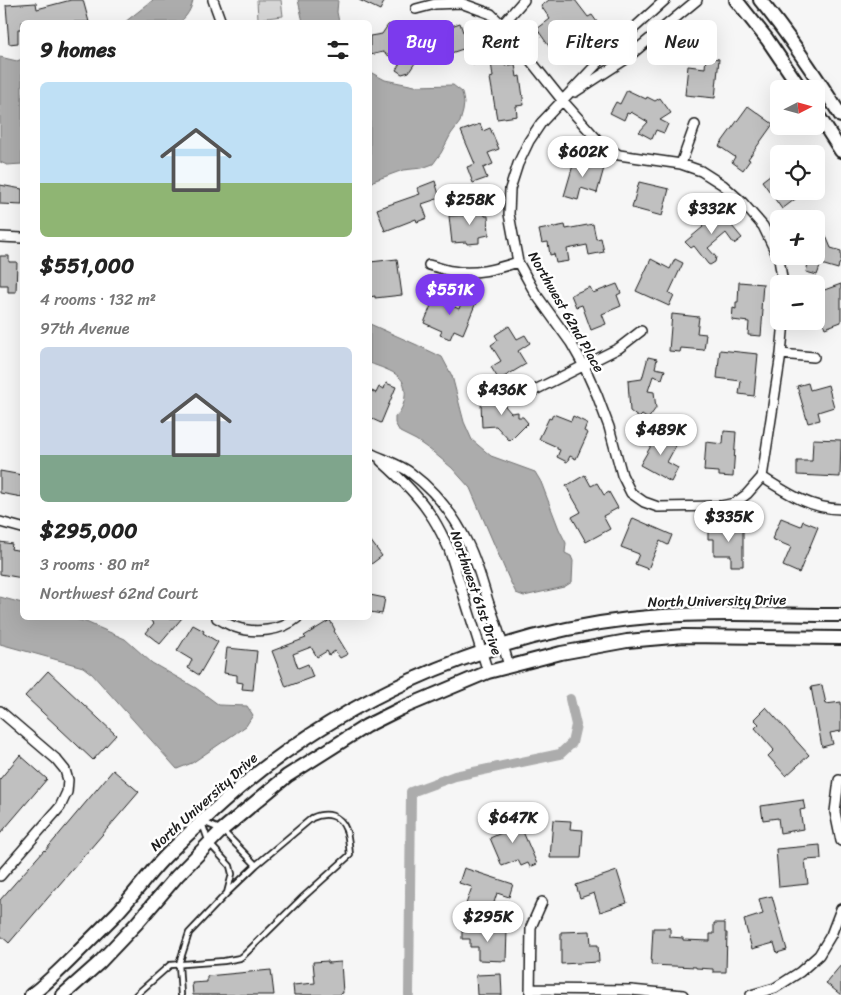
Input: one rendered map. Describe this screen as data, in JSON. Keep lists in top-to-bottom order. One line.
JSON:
{"streets":{"main road":["North University Drive"],"street":["Northwest 62nd Place","Northwest 61st Drive"]},"crossings":[["Northwest 61st Drive","North University Drive"]],"north":"right","page":{"chip":["Buy","Rent","Filters","New"],"heading":"9 homes","map_buttons":["+","−"],"list":[{"name":"$551,000","note":"4 rooms · 132 m² · 97th Avenue"},{"name":"$295,000","note":"3 rooms · 80 m² · Northwest 62nd Court"}],"price":["$602K","$258K","$332K","$551K","$436K","$489K","$335K","$647K","$295K"]}}
